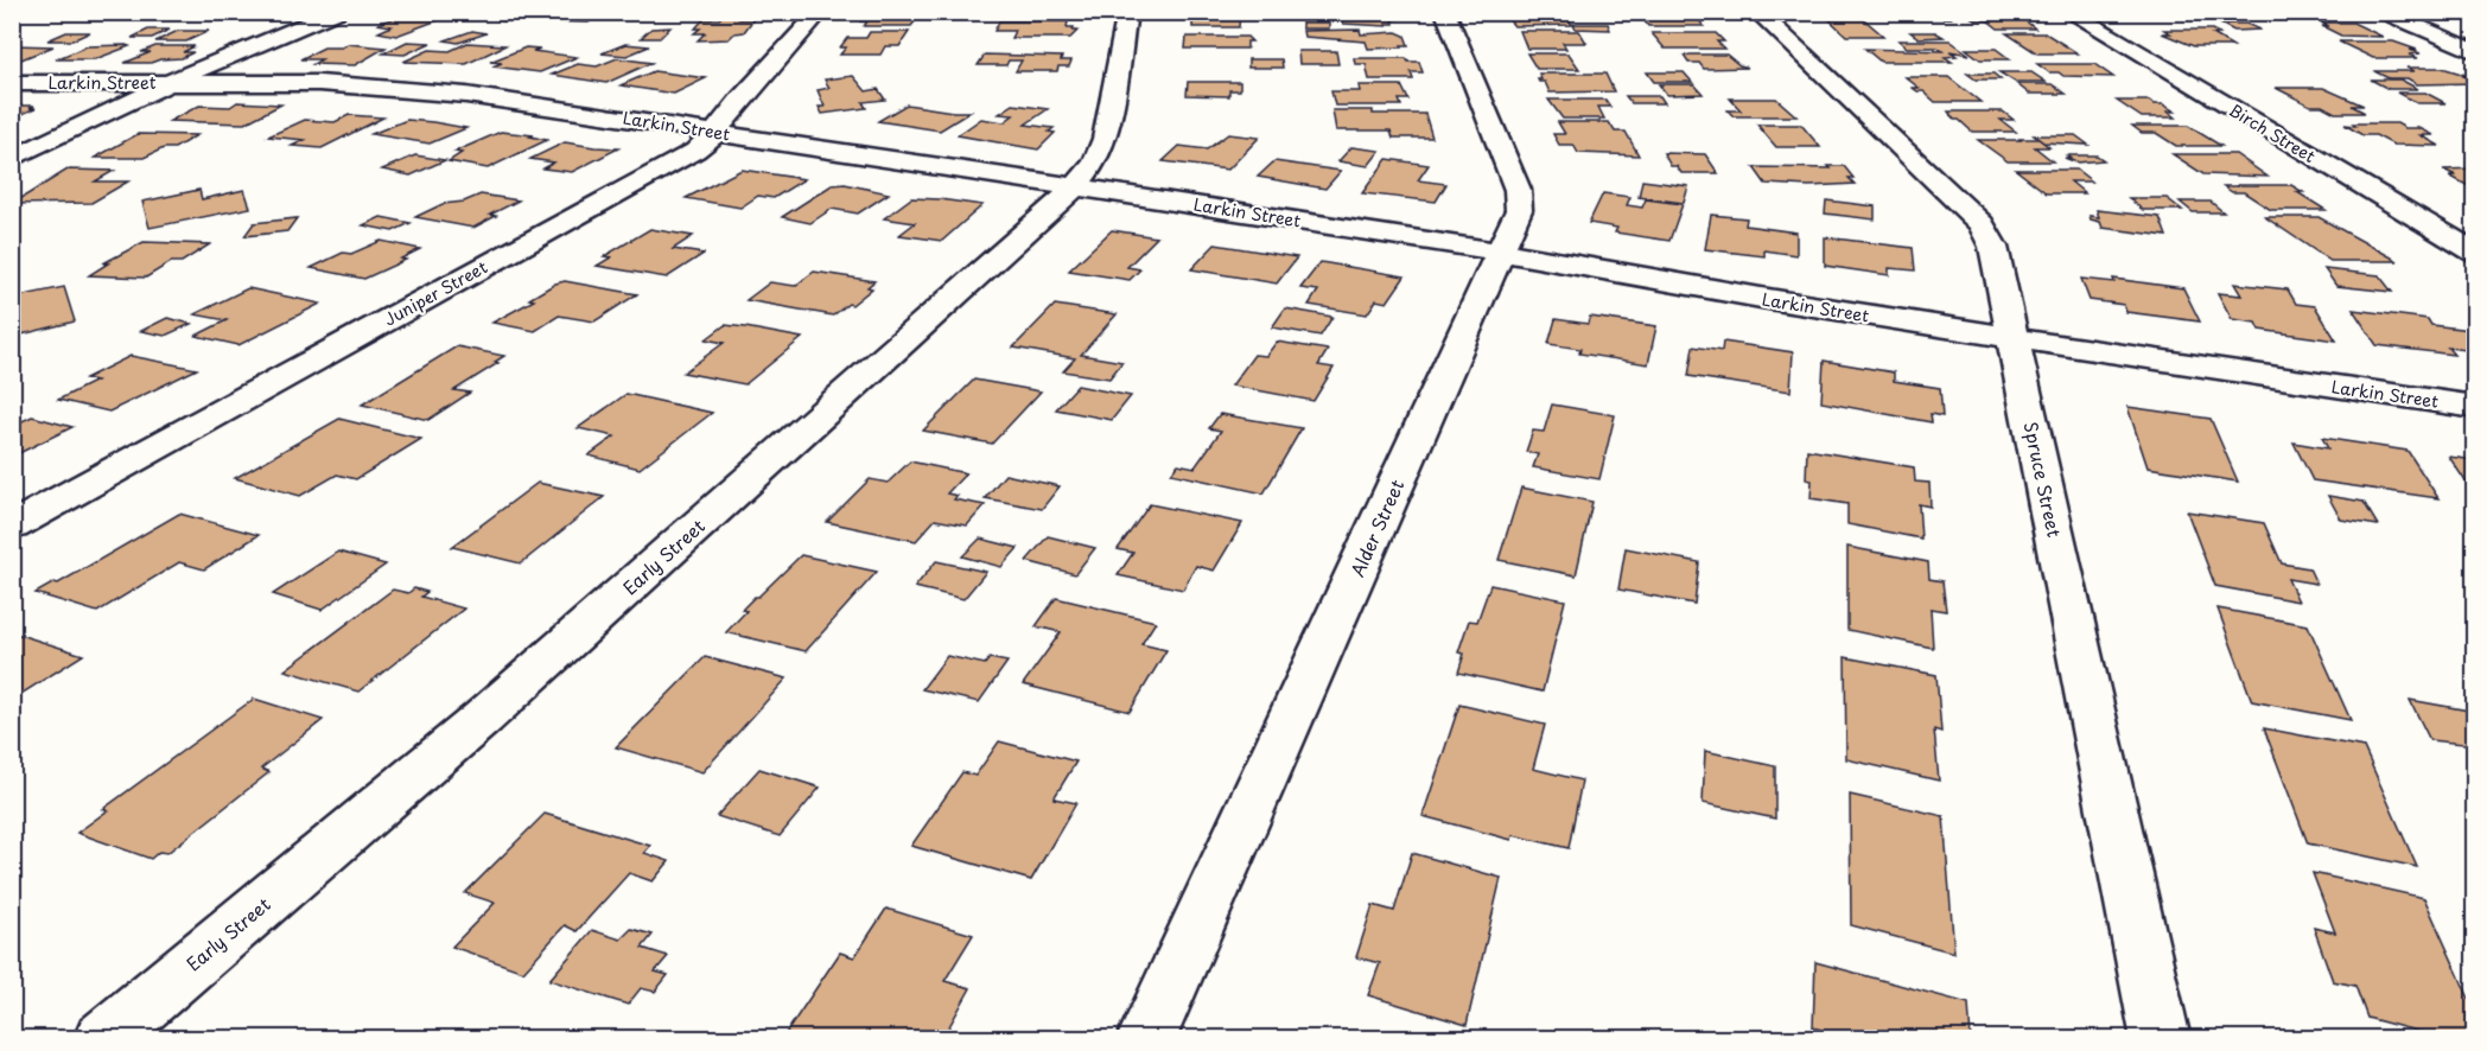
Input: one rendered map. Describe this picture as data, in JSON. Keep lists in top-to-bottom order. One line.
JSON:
{"streets":{"street":["Larkin Street","Birch Street","Juniper Street","Spruce Street","Alder Street","Early Street"]},"crossings":[["Larkin Street","Juniper Street"],["Larkin Street","Spruce Street"],["Larkin Street","Alder Street"],["Larkin Street","Early Street"]]}
